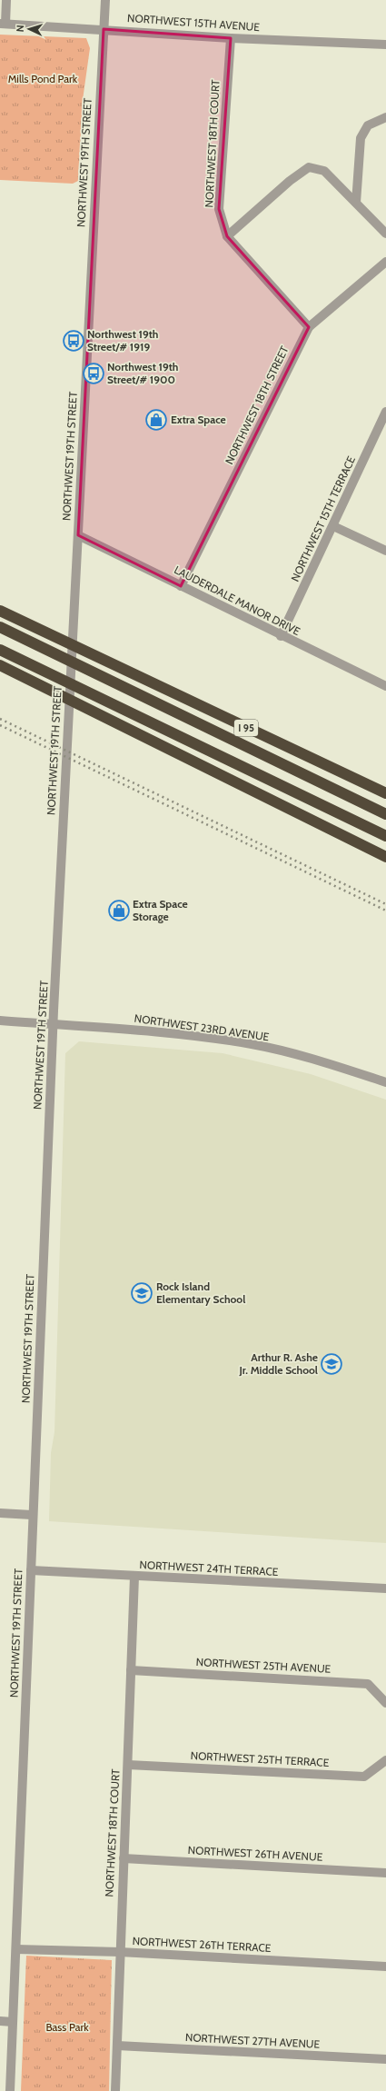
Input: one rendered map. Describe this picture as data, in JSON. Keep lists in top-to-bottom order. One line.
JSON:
{"streets":{"highway":["I 95"],"street":["NORTHWEST 15TH AVENUE","NORTHWEST 18TH COURT","NORTHWEST 19TH STREET","NORTHWEST 18TH STREET","NORTHWEST 15TH TERRACE","LAUDERDALE MANOR DRIVE","NORTHWEST 23RD AVENUE","NORTHWEST 24TH TERRACE","NORTHWEST 25TH AVENUE","NORTHWEST 25TH TERRACE","NORTHWEST 26TH AVENUE","NORTHWEST 26TH TERRACE","NORTHWEST 27TH AVENUE"]},"crossings":[["NORTHWEST 15TH AVENUE","NORTHWEST 18TH COURT"],["NORTHWEST 15TH AVENUE","NORTHWEST 19TH STREET"],["NORTHWEST 18TH COURT","NORTHWEST 18TH STREET"],["NORTHWEST 18TH COURT","NORTHWEST 24TH TERRACE"],["NORTHWEST 18TH COURT","NORTHWEST 25TH AVENUE"],["NORTHWEST 18TH COURT","NORTHWEST 25TH TERRACE"],["NORTHWEST 18TH COURT","NORTHWEST 26TH AVENUE"],["NORTHWEST 18TH COURT","NORTHWEST 26TH TERRACE"],["NORTHWEST 18TH COURT","NORTHWEST 27TH AVENUE"],["NORTHWEST 19TH STREET","LAUDERDALE MANOR DRIVE"],["NORTHWEST 19TH STREET","NORTHWEST 23RD AVENUE"],["NORTHWEST 19TH STREET","NORTHWEST 24TH TERRACE"],["NORTHWEST 19TH STREET","NORTHWEST 26TH TERRACE"],["NORTHWEST 18TH STREET","LAUDERDALE MANOR DRIVE"],["NORTHWEST 15TH TERRACE","LAUDERDALE MANOR DRIVE"]],"parks":["Mills Pond Park","Bass Park"],"places":{"bus stop":["Northwest 19th Street/# 1919","Northwest 19th Street/# 1900"],"shop":["Extra Space","Extra Space Storage"],"school or university":["Rock Island Elementary School","Arthur R. Ashe Jr. Middle School"]},"north":"left"}
